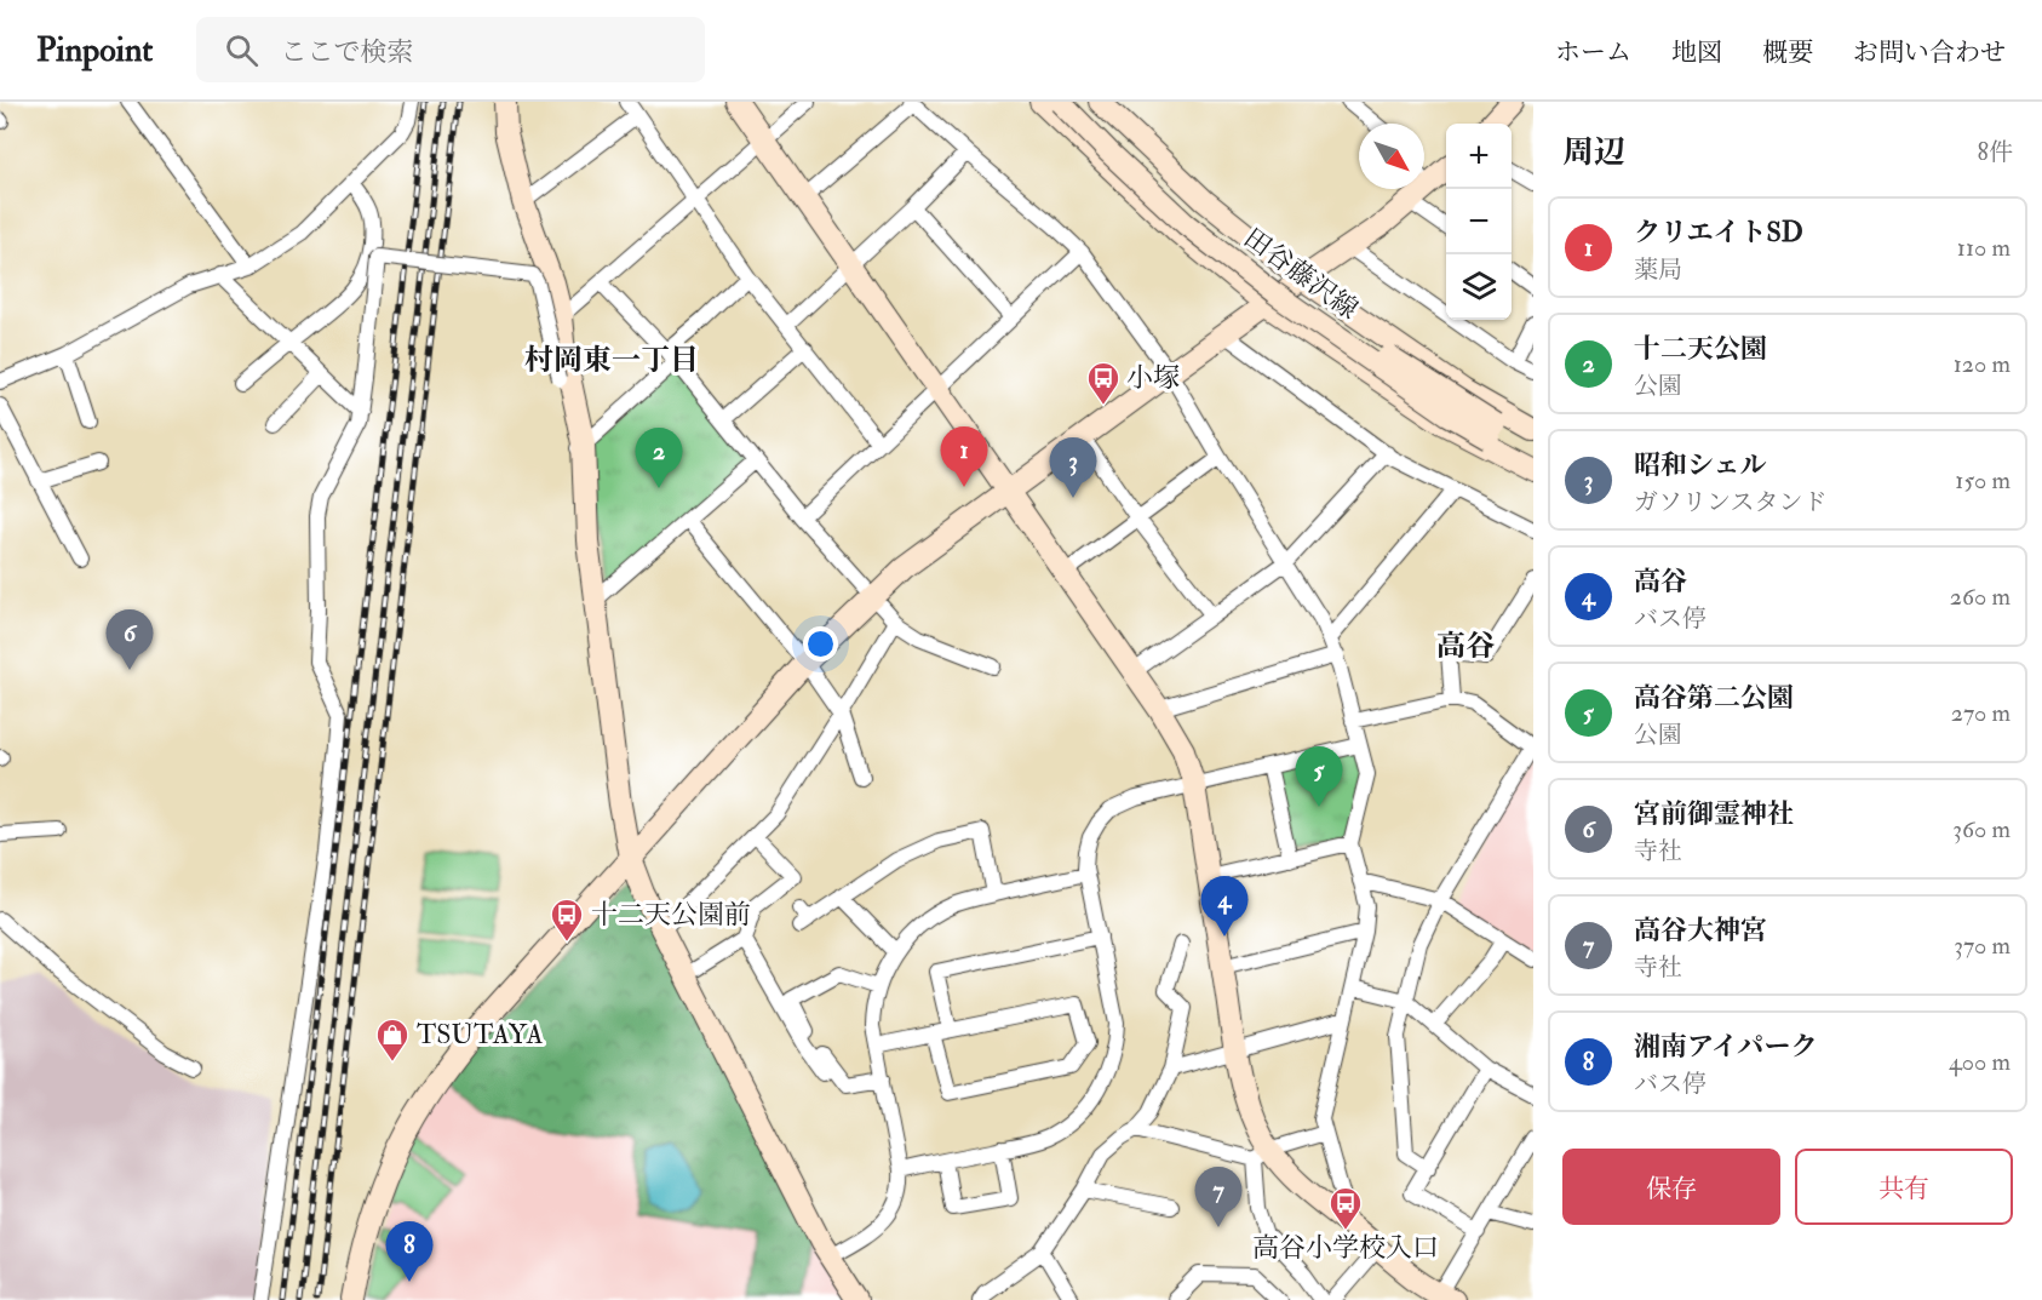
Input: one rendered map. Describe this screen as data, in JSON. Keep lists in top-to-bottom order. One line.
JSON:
{"streets":{"street":["田谷藤沢線"]},"districts":["村岡東一丁目","高谷"],"places":{"bus stop":["小塚","十二天公園前","高谷小学校入口"],"shop":["TSUTAYA"]},"north":"bottom right","page":{"header":"Pinpoint","search":"ここで検索","nav":["ホーム","地図","概要","お問い合わせ"],"heading":["周辺","8件"],"map_buttons":["+","−"],"list":[{"mark":"1","name":"クリエイトSD","note":"薬局","value":"110 m"},{"mark":"2","name":"十二天公園","note":"公園","value":"120 m"},{"mark":"3","name":"昭和シェル","note":"ガソリンスタンド","value":"150 m"},{"mark":"4","name":"高谷","note":"バス停","value":"260 m"},{"mark":"5","name":"高谷第二公園","note":"公園","value":"270 m"},{"mark":"6","name":"宮前御霊神社","note":"寺社","value":"360 m"},{"mark":"7","name":"高谷大神宮","note":"寺社","value":"370 m"},{"mark":"8","name":"湘南アイパーク","note":"バス停","value":"400 m"}],"pins":["1","2","3","6","5","4","7","8"],"buttons":["保存","共有"]}}
